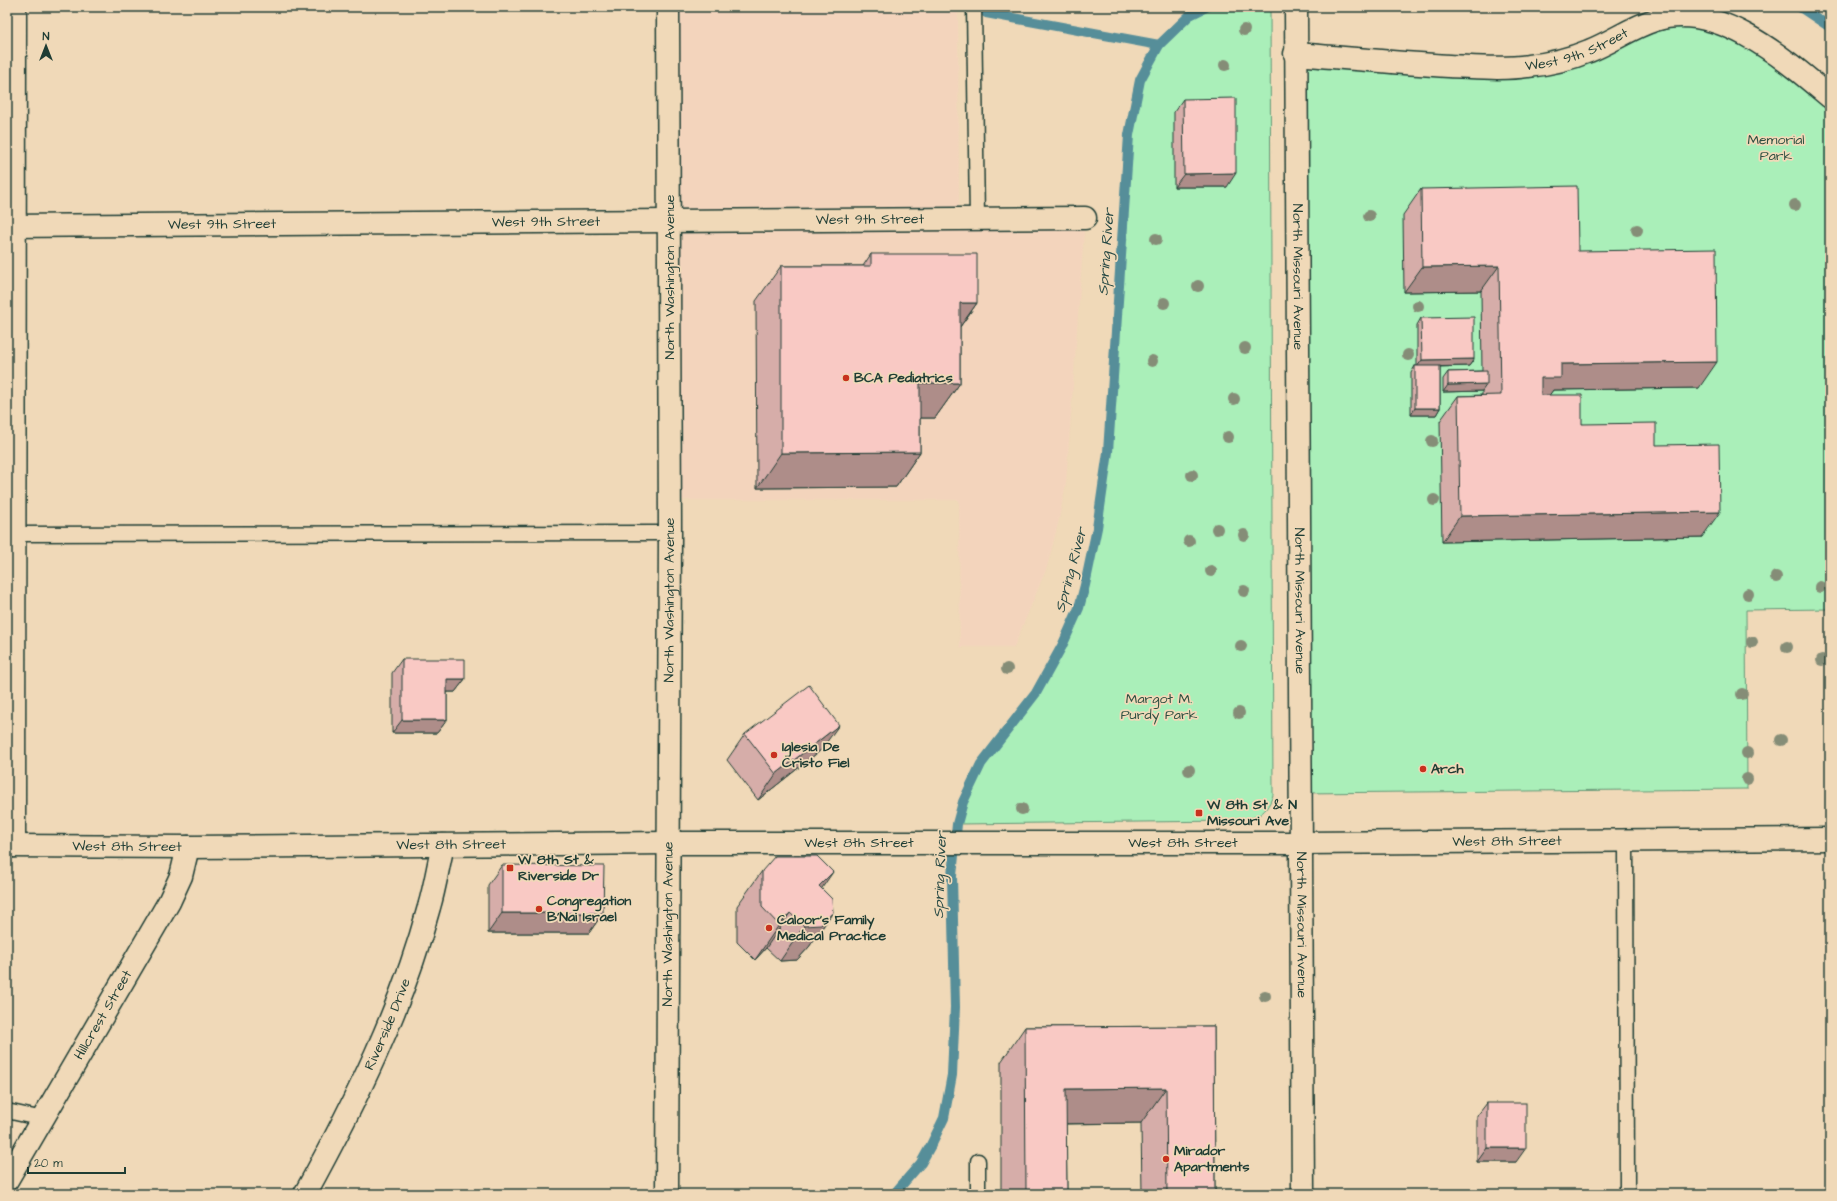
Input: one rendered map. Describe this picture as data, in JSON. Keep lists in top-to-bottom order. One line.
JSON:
{"streets":{"street":["West 9th Street","North Washington Avenue","North Missouri Avenue","West 8th Street","Hillcrest Street","Riverside Drive"]},"crossings":[["West 9th Street","North Washington Avenue"],["West 9th Street","North Missouri Avenue"],["North Washington Avenue","West 8th Street"],["North Missouri Avenue","West 8th Street"],["West 8th Street","Hillcrest Street"],["West 8th Street","Riverside Drive"]],"water":["Spring River"],"parks":["Memorial Park","Margot M. Purdy Park"],"places":{"other":["BCA Pediatrics","Iglesia De Cristo Fiel","Arch","Congregation B'Nai Israel","Caloor's Family Medical Practice","Mirador Apartments"],"transit":["W 8th St & N Missouri Ave","W 8th St & Riverside Dr"]},"scale_bar":"20 m","north":"top"}
